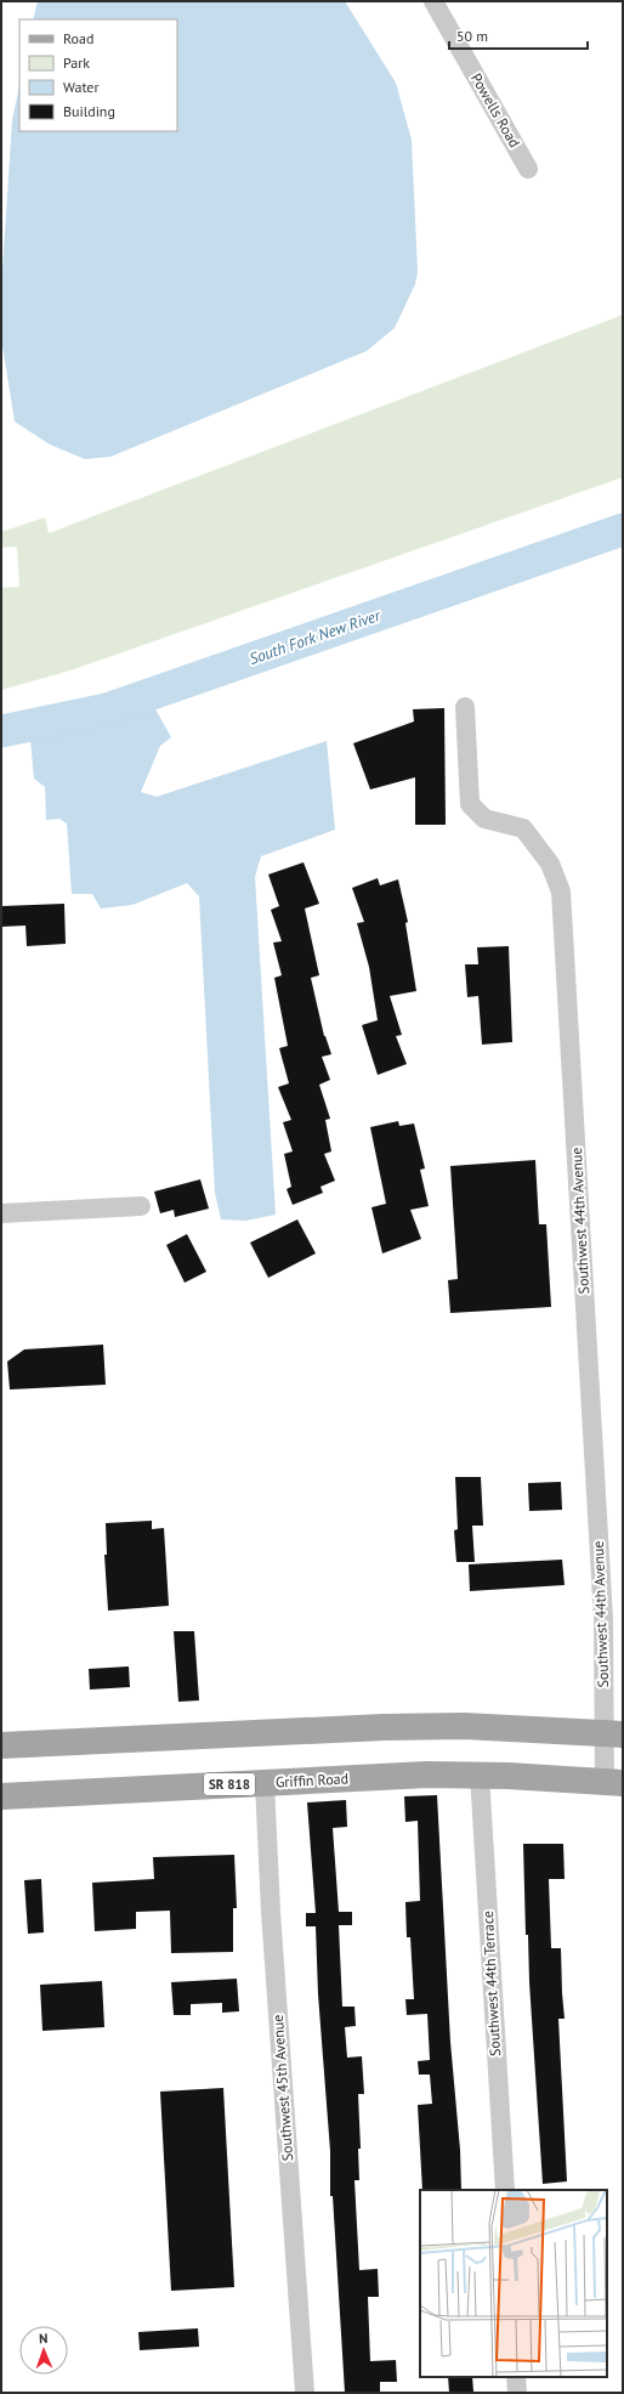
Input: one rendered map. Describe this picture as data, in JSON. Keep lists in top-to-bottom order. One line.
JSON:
{"streets":{"main road":["Griffin Road","SR 818"],"street":["Powells Road","Southwest 44th Avenue","Southwest 44th Terrace","Southwest 45th Avenue"]},"crossings":[["Southwest 44th Avenue","Griffin Road"],["Griffin Road","Southwest 44th Terrace"],["Griffin Road","Southwest 45th Avenue"]],"water":["South Fork New River"],"legend":["Road","Park","Water","Building"],"scale_bar":"50 m","north":"top"}
